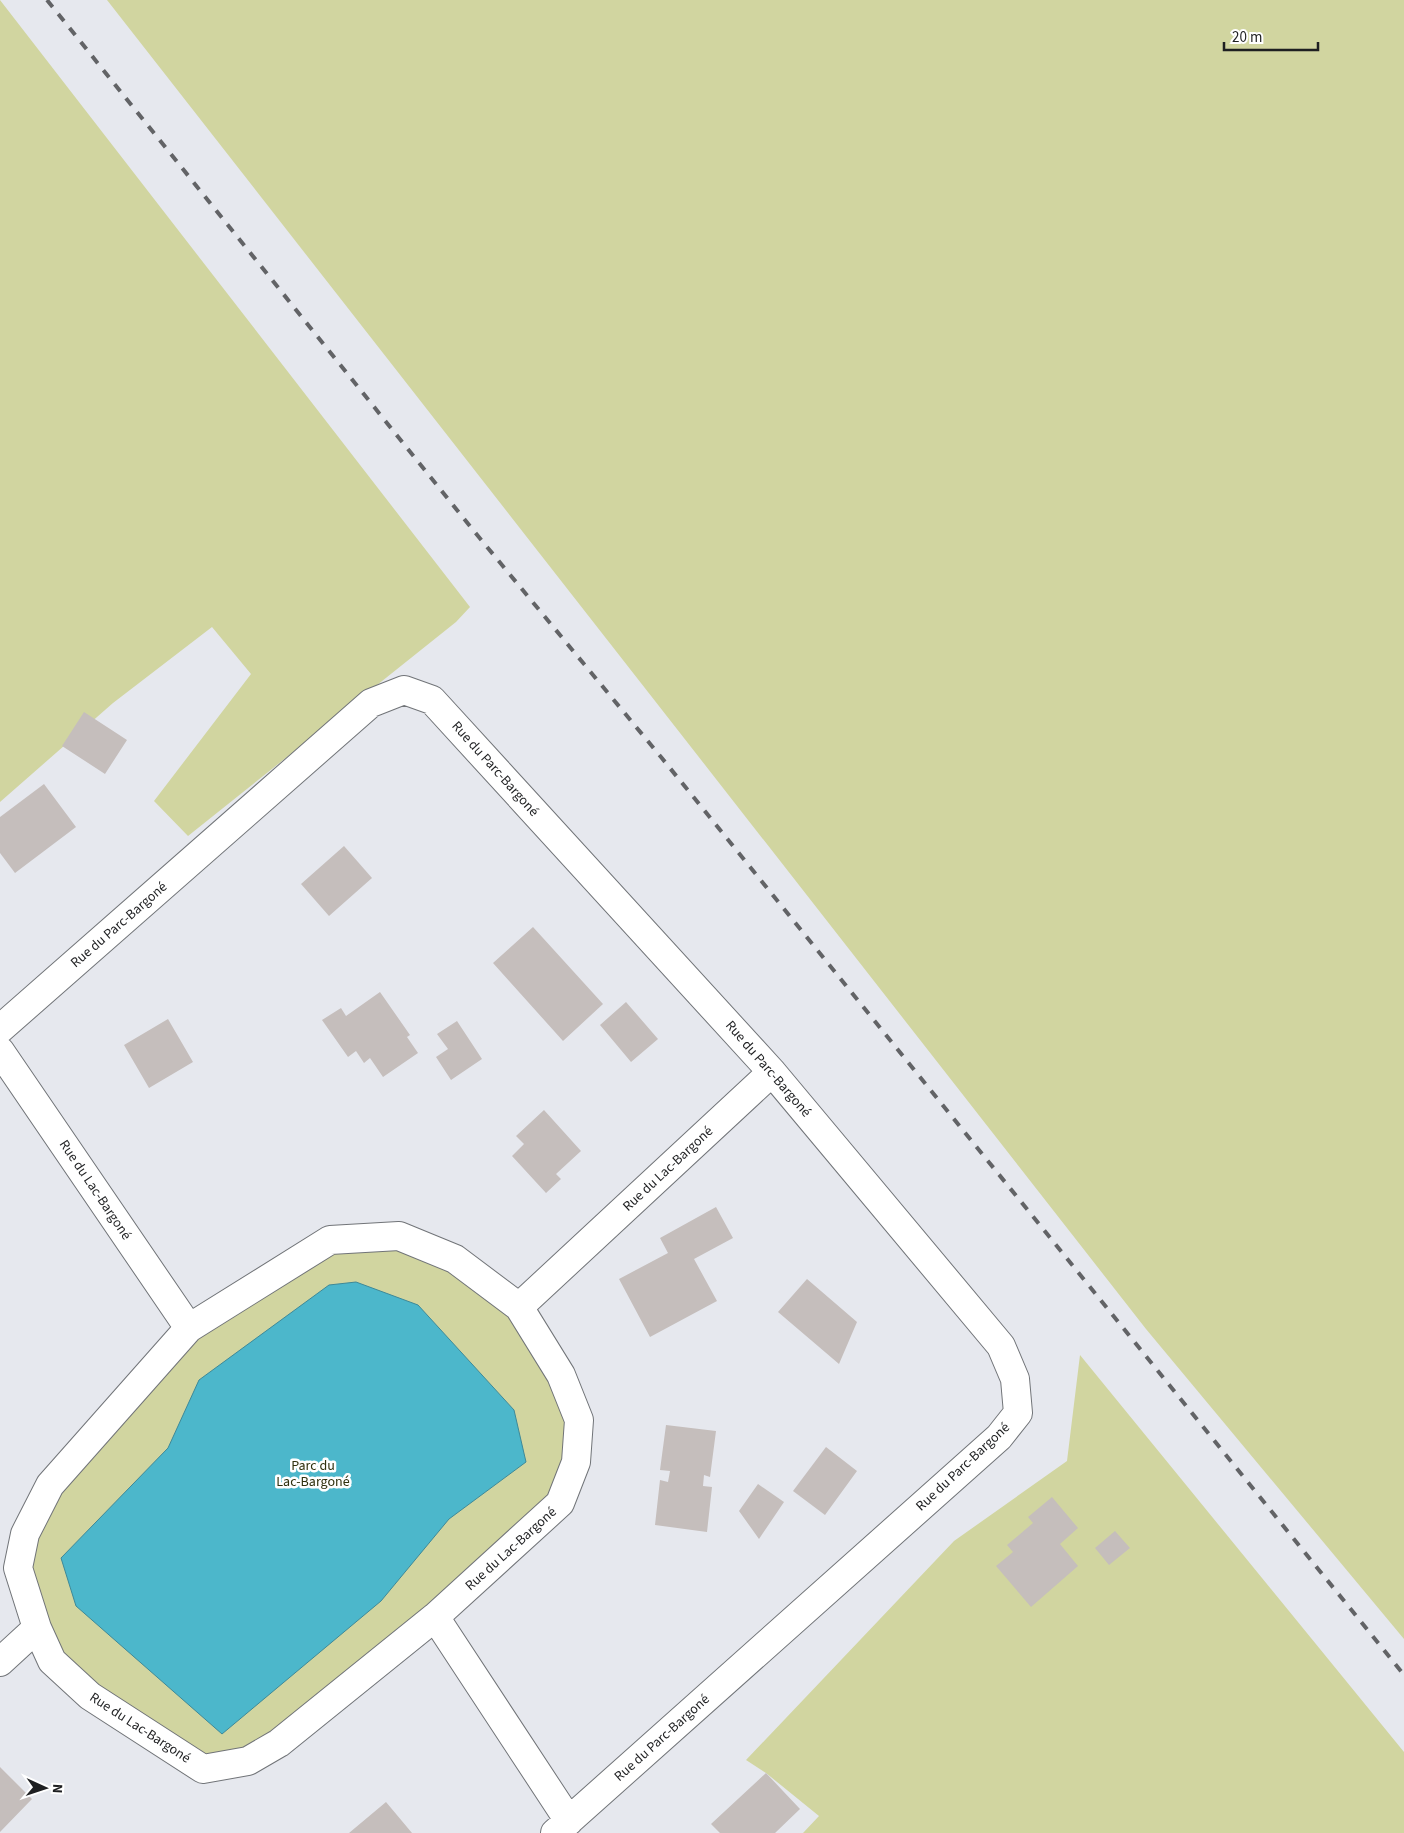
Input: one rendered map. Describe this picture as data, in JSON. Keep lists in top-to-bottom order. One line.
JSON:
{"streets":{"street":["Rue du Parc-Bargoné","Rue du Lac-Bargoné"]},"crossings":[["Rue du Parc-Bargoné","Rue du Lac-Bargoné"]],"parks":["Parc du Lac-Bargoné"],"scale_bar":"20 m","north":"right"}
